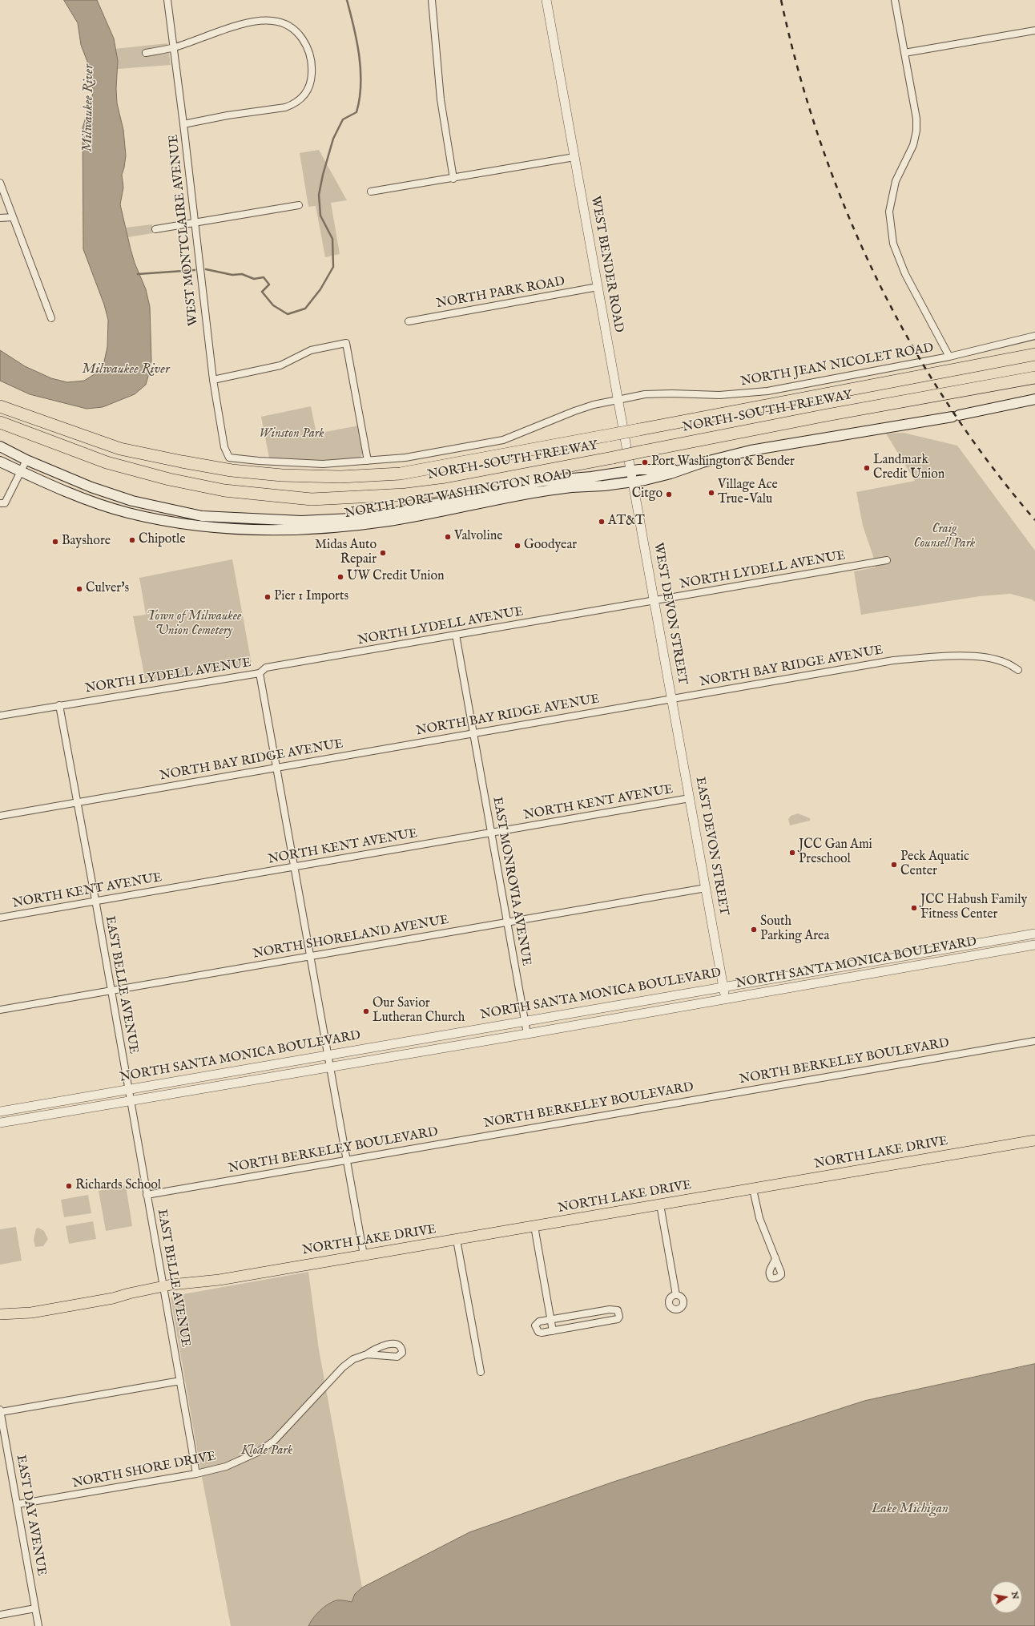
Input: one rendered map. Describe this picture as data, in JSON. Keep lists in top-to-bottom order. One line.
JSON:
{"streets":{"highway":["NORTH-SOUTH FREEWAY"],"main road":["NORTH PORT WASHINGTON ROAD","NORTH LAKE DRIVE"],"street":["WEST MONTCLAIRE AVENUE","WEST BENDER ROAD","NORTH PARK ROAD","NORTH JEAN NICOLET ROAD","NORTH LYDELL AVENUE","WEST DEVON STREET","NORTH BAY RIDGE AVENUE","NORTH KENT AVENUE","EAST DEVON STREET","EAST MONROVIA AVENUE","NORTH SHORELAND AVENUE","NORTH SANTA MONICA BOULEVARD","EAST BELLE AVENUE","NORTH BERKELEY BOULEVARD","NORTH SHORE DRIVE","EAST DAY AVENUE"]},"crossings":[["WEST MONTCLAIRE AVENUE","NORTH JEAN NICOLET ROAD"],["WEST BENDER ROAD","NORTH PARK ROAD"],["WEST BENDER ROAD","NORTH JEAN NICOLET ROAD"],["WEST BENDER ROAD","NORTH PORT WASHINGTON ROAD"],["WEST BENDER ROAD","WEST DEVON STREET"],["NORTH LYDELL AVENUE","WEST DEVON STREET"],["NORTH LYDELL AVENUE","EAST MONROVIA AVENUE"],["NORTH LYDELL AVENUE","EAST BELLE AVENUE"],["WEST DEVON STREET","NORTH BAY RIDGE AVENUE"],["WEST DEVON STREET","EAST DEVON STREET"],["NORTH BAY RIDGE AVENUE","EAST DEVON STREET"],["NORTH BAY RIDGE AVENUE","EAST MONROVIA AVENUE"],["NORTH BAY RIDGE AVENUE","EAST BELLE AVENUE"],["NORTH KENT AVENUE","EAST DEVON STREET"],["NORTH KENT AVENUE","EAST MONROVIA AVENUE"],["NORTH KENT AVENUE","EAST BELLE AVENUE"],["EAST DEVON STREET","NORTH SHORELAND AVENUE"],["EAST DEVON STREET","NORTH SANTA MONICA BOULEVARD"],["EAST MONROVIA AVENUE","NORTH SHORELAND AVENUE"],["EAST MONROVIA AVENUE","NORTH SANTA MONICA BOULEVARD"],["NORTH SHORELAND AVENUE","EAST BELLE AVENUE"],["NORTH SANTA MONICA BOULEVARD","EAST BELLE AVENUE"],["EAST BELLE AVENUE","NORTH BERKELEY BOULEVARD"],["EAST BELLE AVENUE","NORTH LAKE DRIVE"],["EAST BELLE AVENUE","NORTH SHORE DRIVE"],["NORTH SHORE DRIVE","EAST DAY AVENUE"]],"water":["Milwaukee River","Lake Michigan"],"parks":["Winston Park","Craig Counsell Park","Town of Milwaukee Union Cemetery","Klode Park"],"places":["Port Washington & Bender","Landmark Credit Union","Village Ace True-Valu","Citgo","AT&T","Valvoline","Chipotle","Bayshore","Goodyear","Midas Auto Repair","UW Credit Union","Culver's","Pier 1 Imports","JCC Gan Ami Preschool","Peck Aquatic Center","JCC Habush Family Fitness Center","South Parking Area","Our Savior Lutheran Church","Richards School"],"north":"right"}
